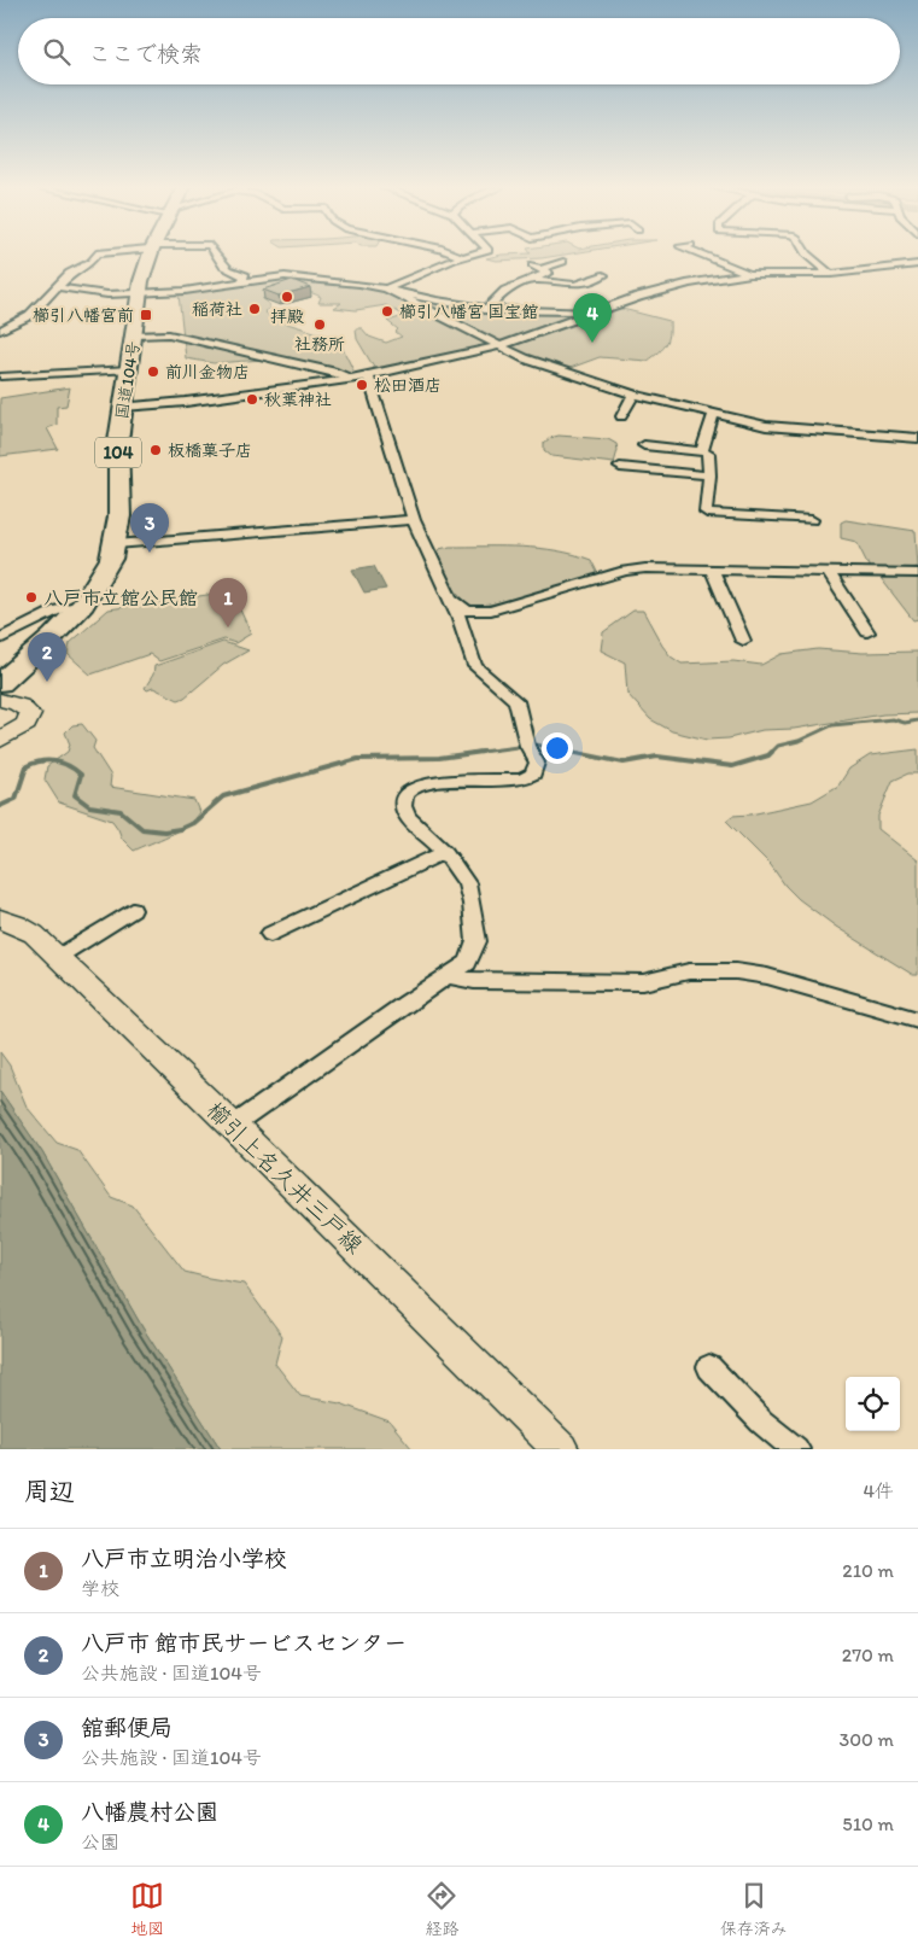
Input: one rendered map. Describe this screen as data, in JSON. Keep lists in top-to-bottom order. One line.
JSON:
{"streets":{"highway":["国道104号","104"],"main road":["櫛引上名久井三戸線"]},"places":{"other":["拝殿","稲荷社","櫛引八幡宮 国宝館","社務所","前川金物店","松田酒店","秋葉神社","板橋菓子店","八戸市立館公民館"],"transit":["櫛引八幡宮前"]},"page":{"search":"ここで検索","pins":["4","3","1","2"],"heading":["周辺","4件"],"list":[{"mark":"1","name":"八戸市立明治小学校","note":"学校","value":"210 m"},{"mark":"2","name":"八戸市 館市民サービスセンター","note":"公共施設 · 国道104号","value":"270 m"},{"mark":"3","name":"舘郵便局","note":"公共施設 · 国道104号","value":"300 m"},{"mark":"4","name":"八幡農村公園","note":"公園","value":"510 m"}],"nav":["地図","経路","保存済み"]}}
